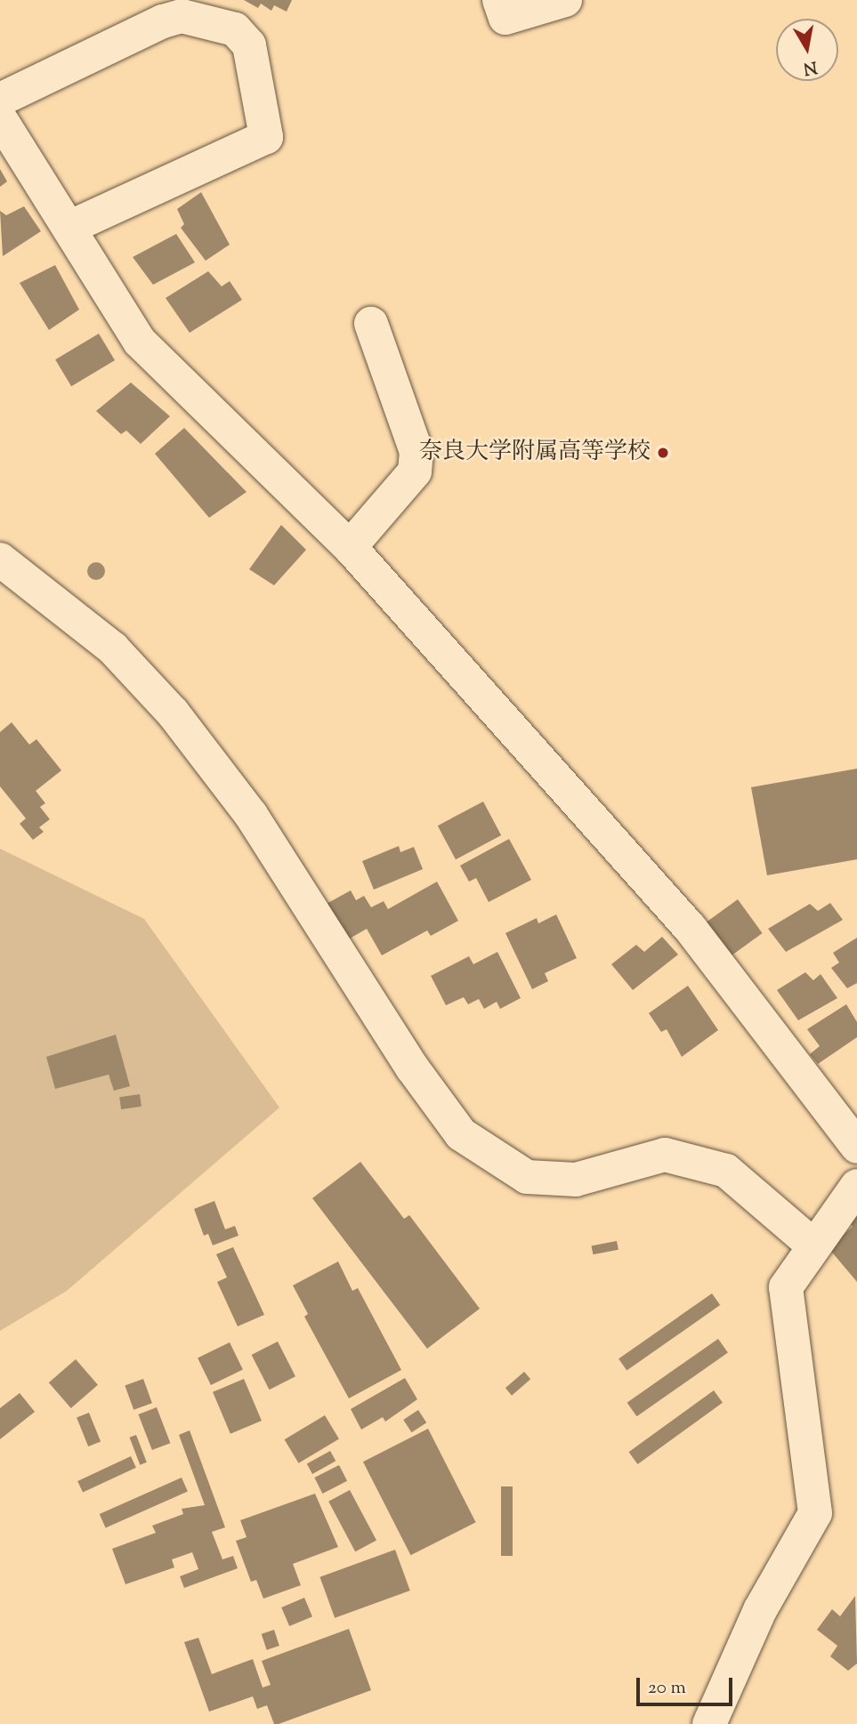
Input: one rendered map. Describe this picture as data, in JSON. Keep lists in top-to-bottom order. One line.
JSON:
{"places":["奈良大学附属高等学校"],"scale_bar":"20 m","north":"bottom"}
